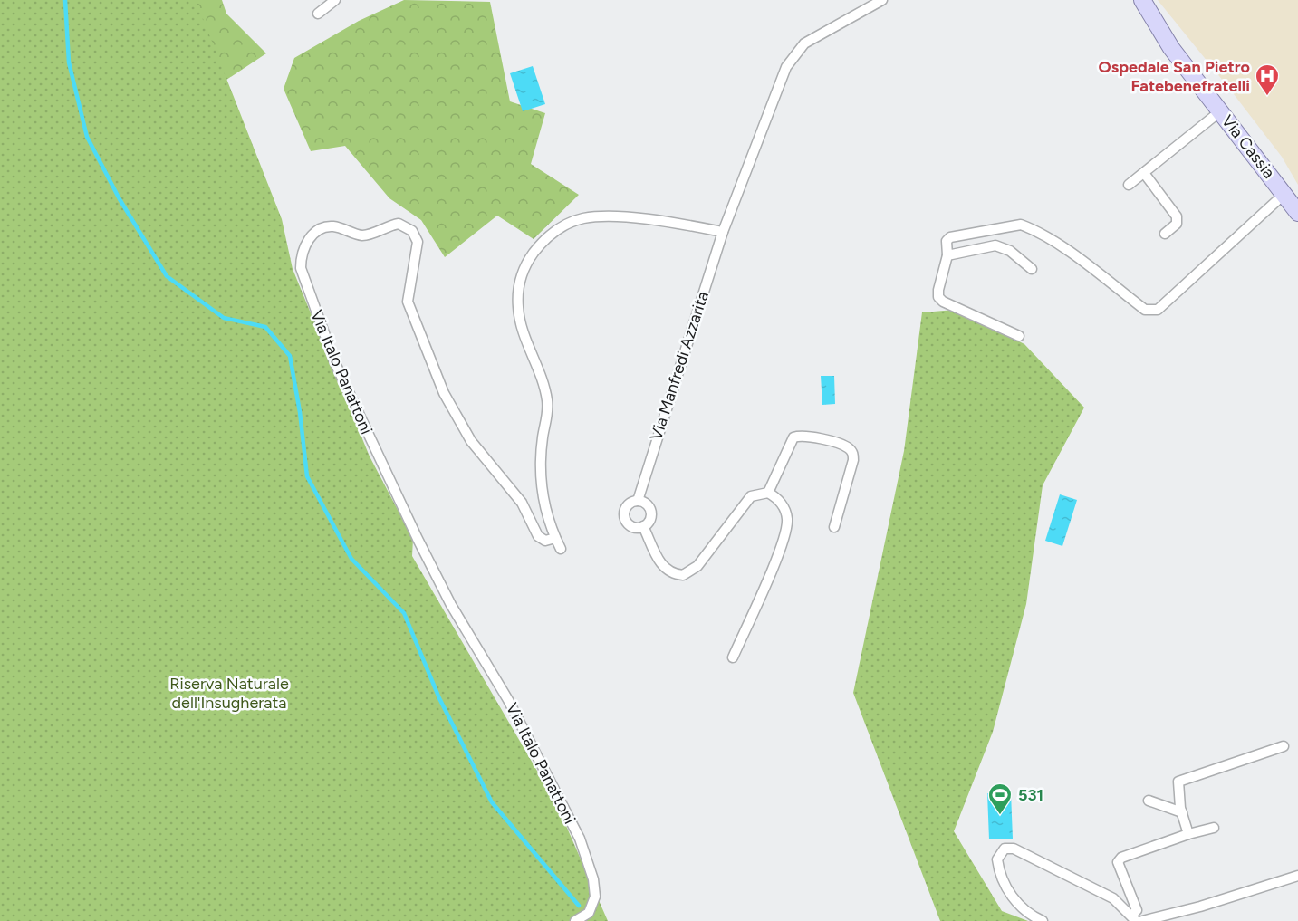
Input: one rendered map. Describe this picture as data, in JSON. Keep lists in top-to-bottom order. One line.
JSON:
{"streets":{"main road":["Via Cassia"],"street":["Via Manfredi Azzarita","Via Italo Panattoni"]},"parks":["Riserva Naturale dell'Insugherata"],"places":{"hospital":["Ospedale San Pietro Fatebenefratelli"],"sports":["531"]}}
